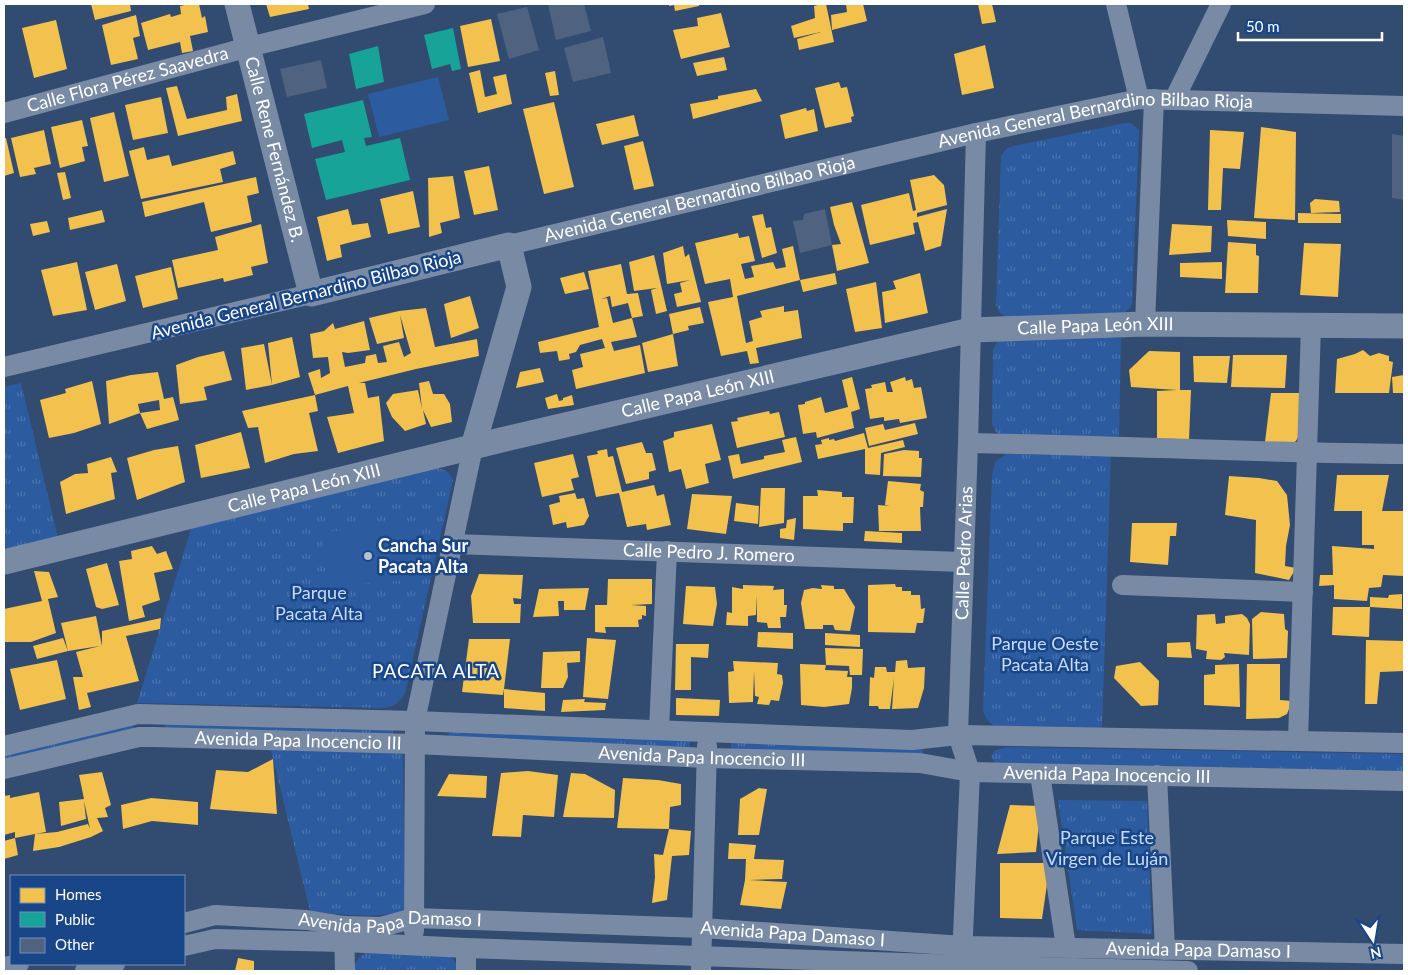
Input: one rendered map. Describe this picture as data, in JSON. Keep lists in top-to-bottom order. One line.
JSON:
{"streets":{"street":["Calle Flora Pérez Saavedra","Avenida General Bernardino Bilbao Rioja","Calle Rene Fernández B.","Calle Papa León XIII","Calle Pedro J. Romero","Calle Pedro Arias","Avenida Papa Inocencio III","Avenida Papa Damaso I"]},"crossings":[["Calle Flora Pérez Saavedra","Calle Rene Fernández B."],["Avenida General Bernardino Bilbao Rioja","Calle Rene Fernández B."],["Avenida General Bernardino Bilbao Rioja","Calle Pedro Arias"],["Calle Papa León XIII","Calle Pedro Arias"],["Calle Pedro J. Romero","Calle Pedro Arias"],["Calle Pedro Arias","Avenida Papa Inocencio III"],["Calle Pedro Arias","Avenida Papa Damaso I"]],"districts":["PACATA ALTA"],"parks":["Parque Pacata Alta","Parque Oeste Pacata Alta","Parque Este Virgen de Luján"],"places":["Cancha Sur Pacata Alta"],"legend":["Homes","Public","Other"],"scale_bar":"50 m","north":"bottom"}
